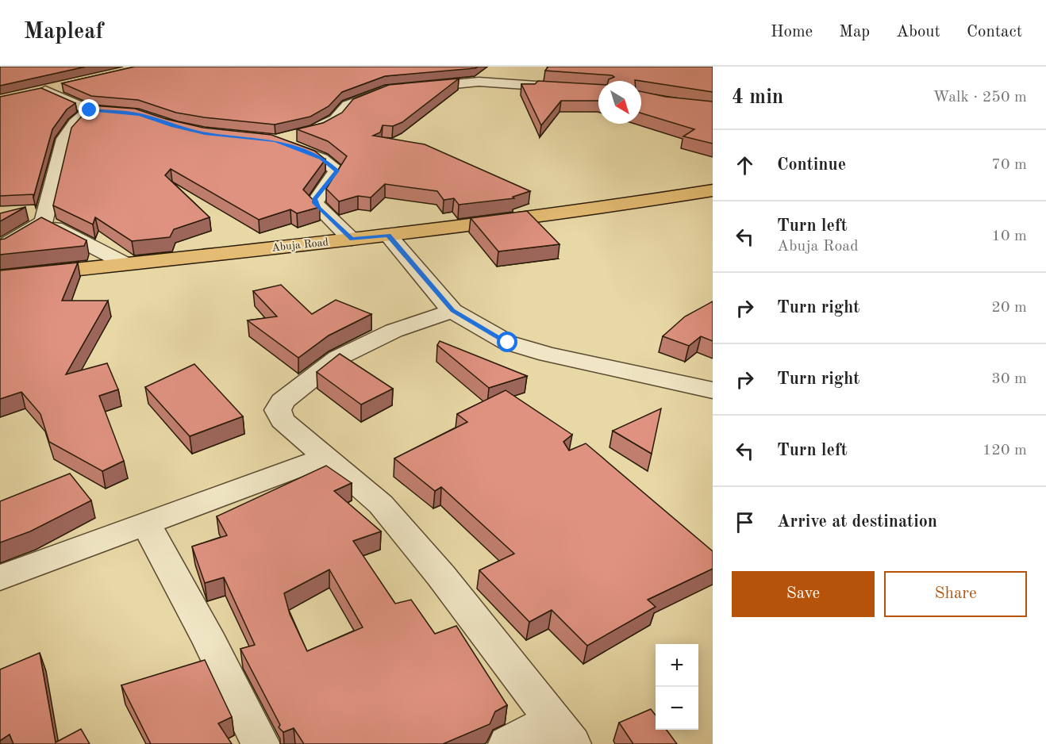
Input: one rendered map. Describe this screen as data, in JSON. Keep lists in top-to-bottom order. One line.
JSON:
{"streets":{"main road":["Abuja Road"]},"north":"bottom right","page":{"header":"Mapleaf","nav":["Home","Map","About","Contact"],"heading":["4 min","Walk · 250 m"],"list":[["Continue","70 m"],["Turn left","Abuja Road","10 m"],["Turn right","20 m"],["Turn right","30 m"],["Turn left","120 m"],"Arrive at destination"],"buttons":["Save","Share"],"map_buttons":["+","−"]}}
